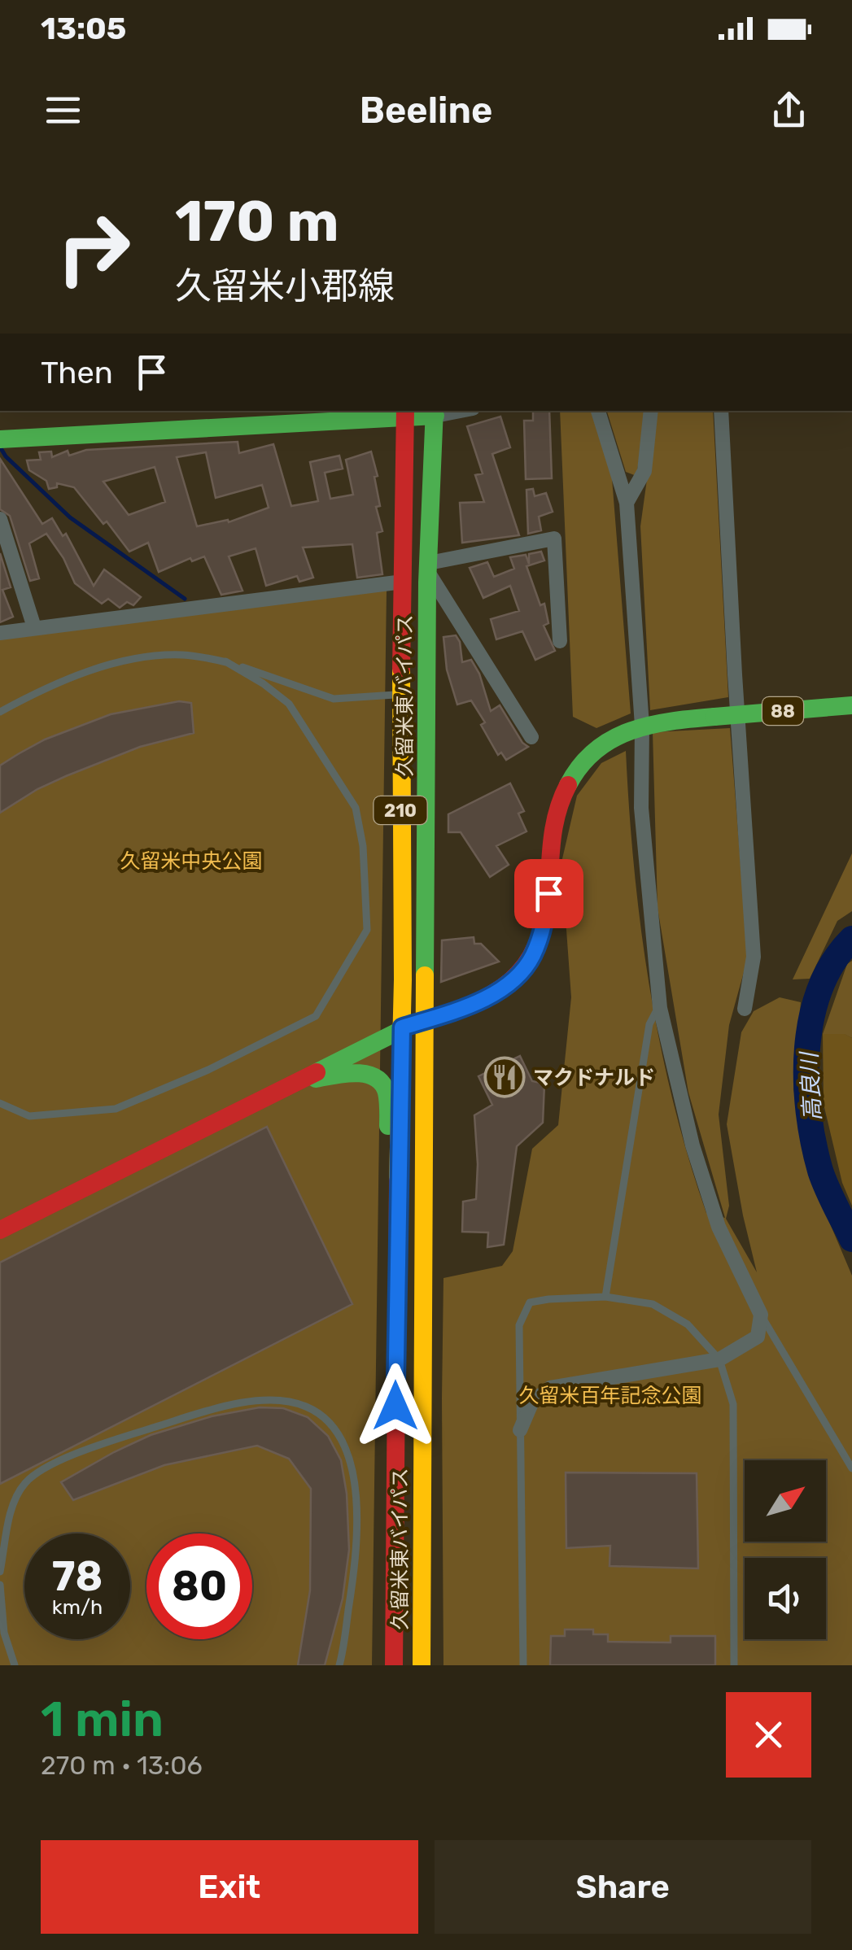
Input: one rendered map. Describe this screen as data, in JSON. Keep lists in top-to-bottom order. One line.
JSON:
{"streets":{"main road":["久留米東バイパス","88","210"]},"crossings":[["久留米東バイパス","88"]],"water":["高良川"],"parks":["久留米中央公園","久留米百年記念公園"],"places":{"restaurant":["マクドナルド"]},"north":"top right","page":{"status":"13:05","header":"Beeline","turn":["170 m","久留米小郡線"],"then":"Then","speed":"78 km/h","limit":"80","heading":["1 min","270 m · 13:06"],"buttons":["Exit","Share"]}}
